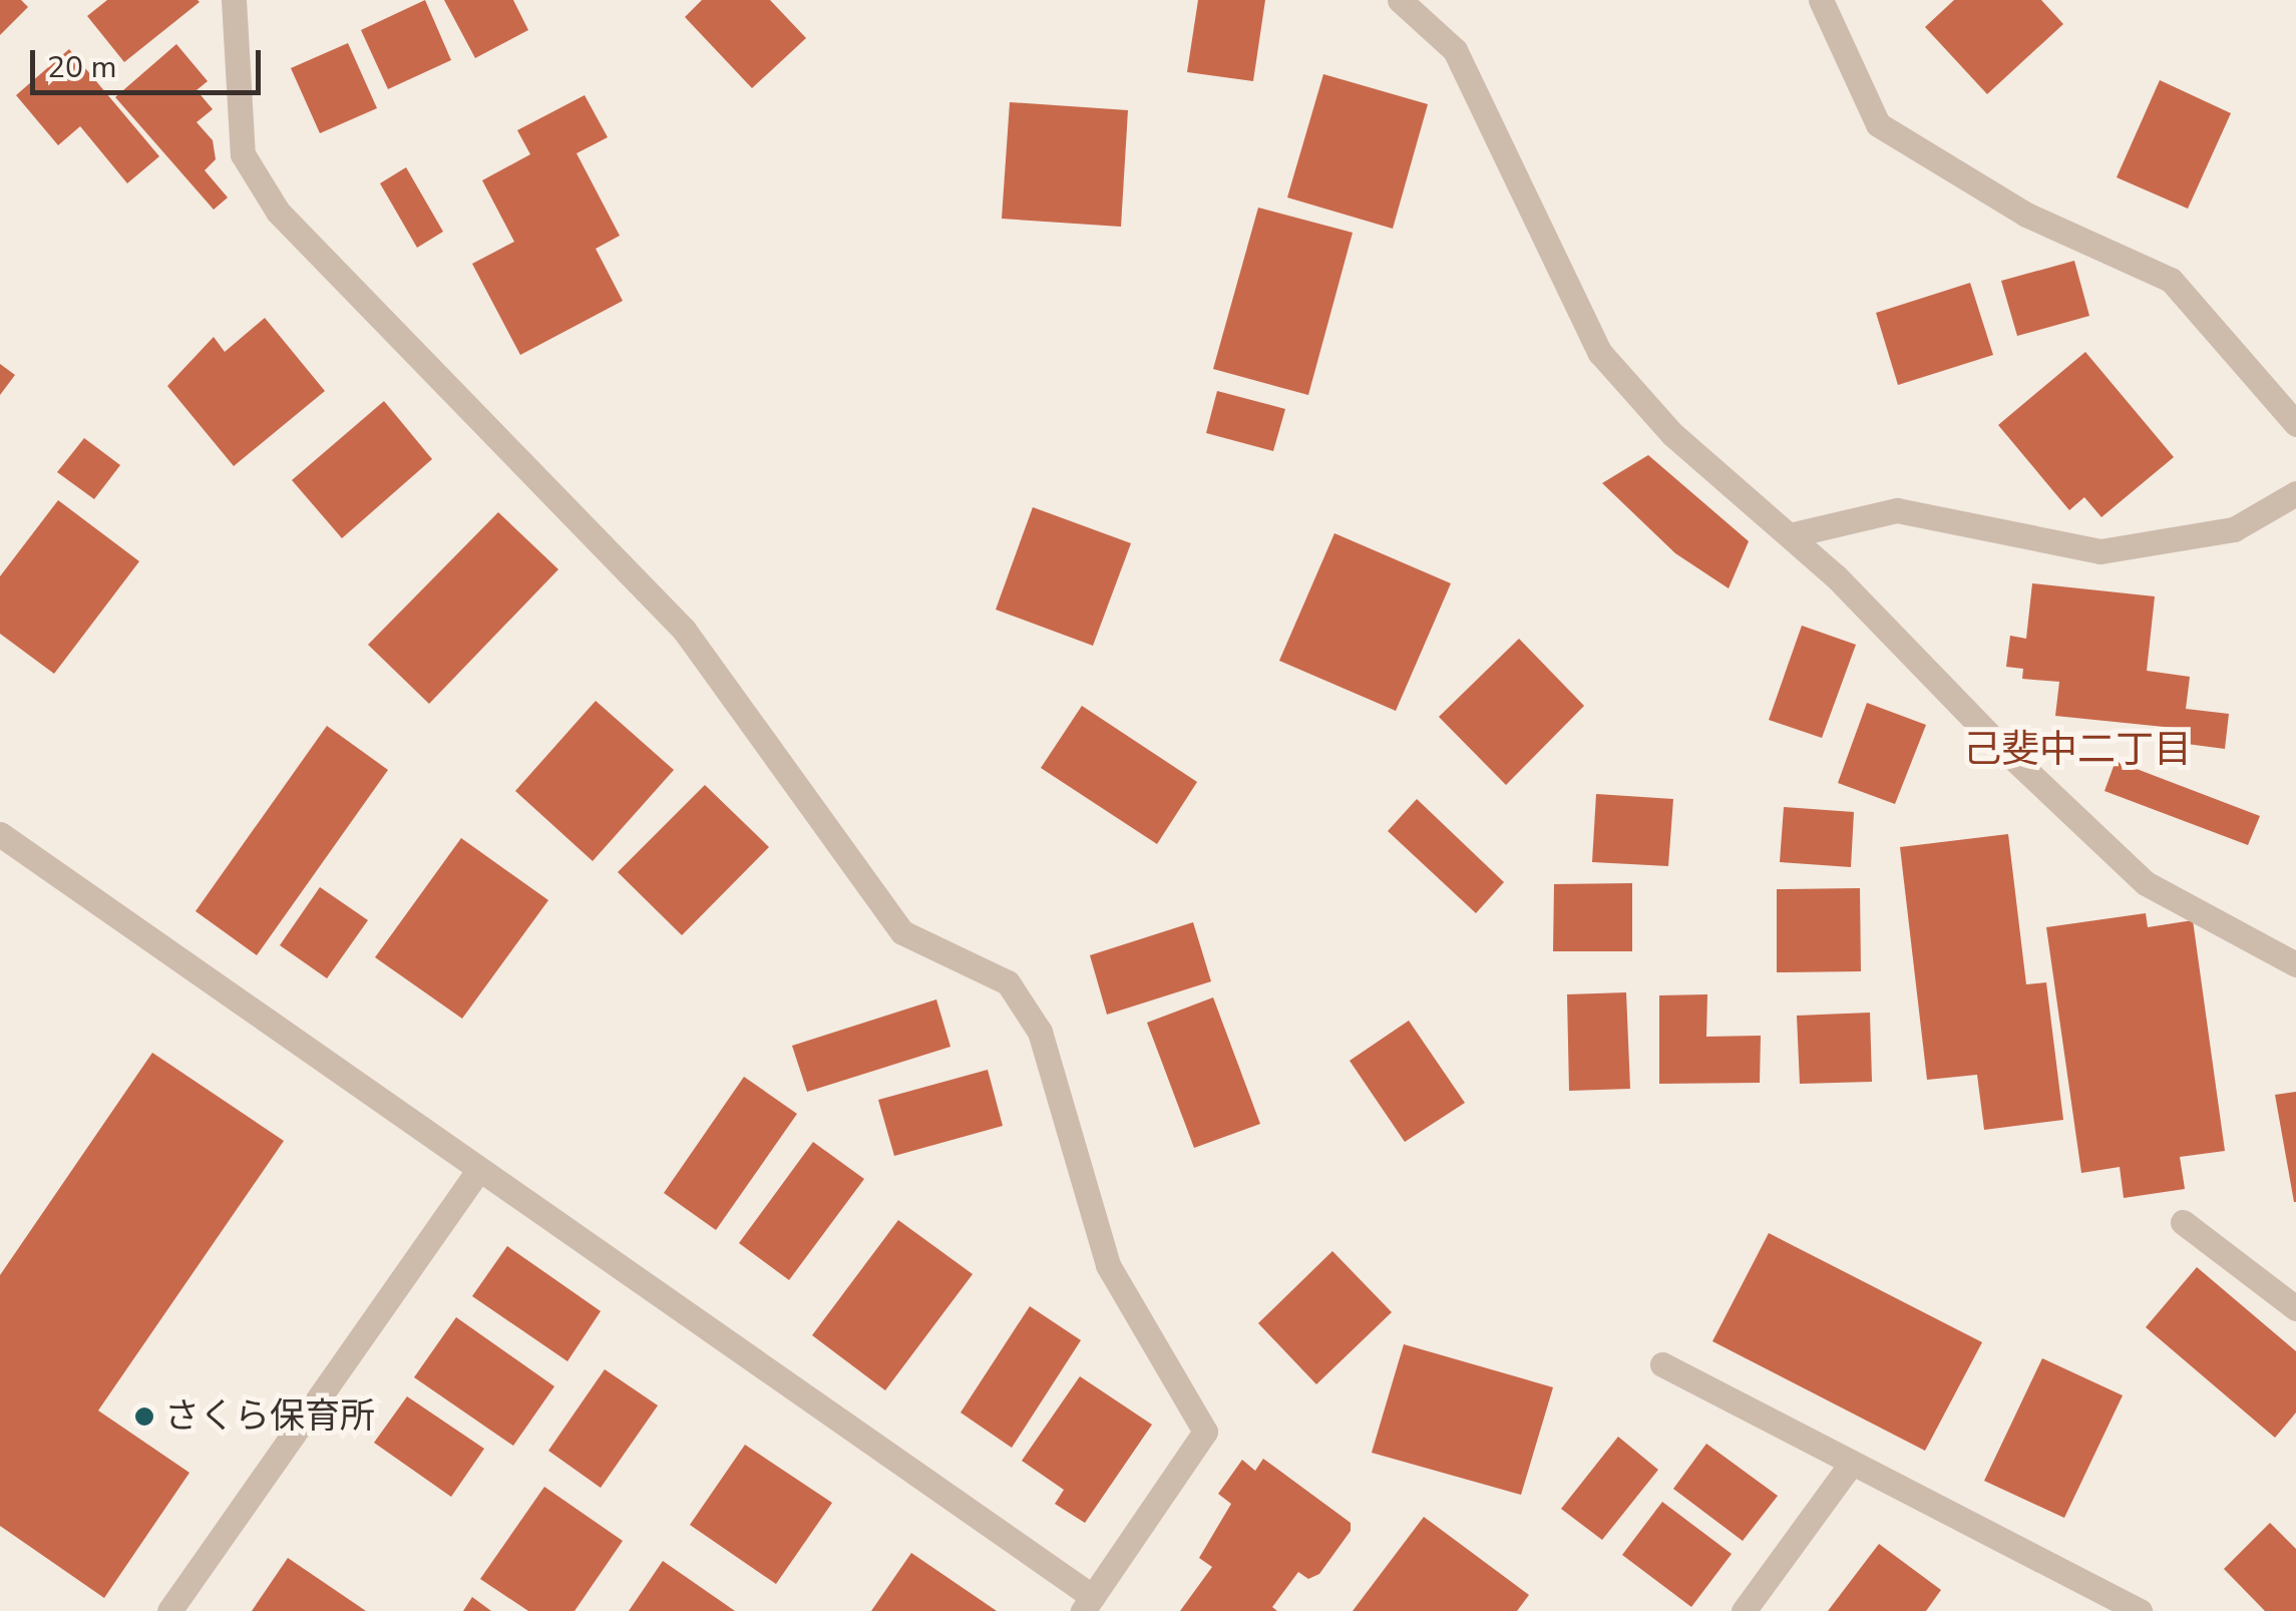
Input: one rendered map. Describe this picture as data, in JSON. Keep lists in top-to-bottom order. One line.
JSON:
{"districts":["己斐中二丁目"],"places":["さくら保育所"],"scale_bar":"20 m"}
